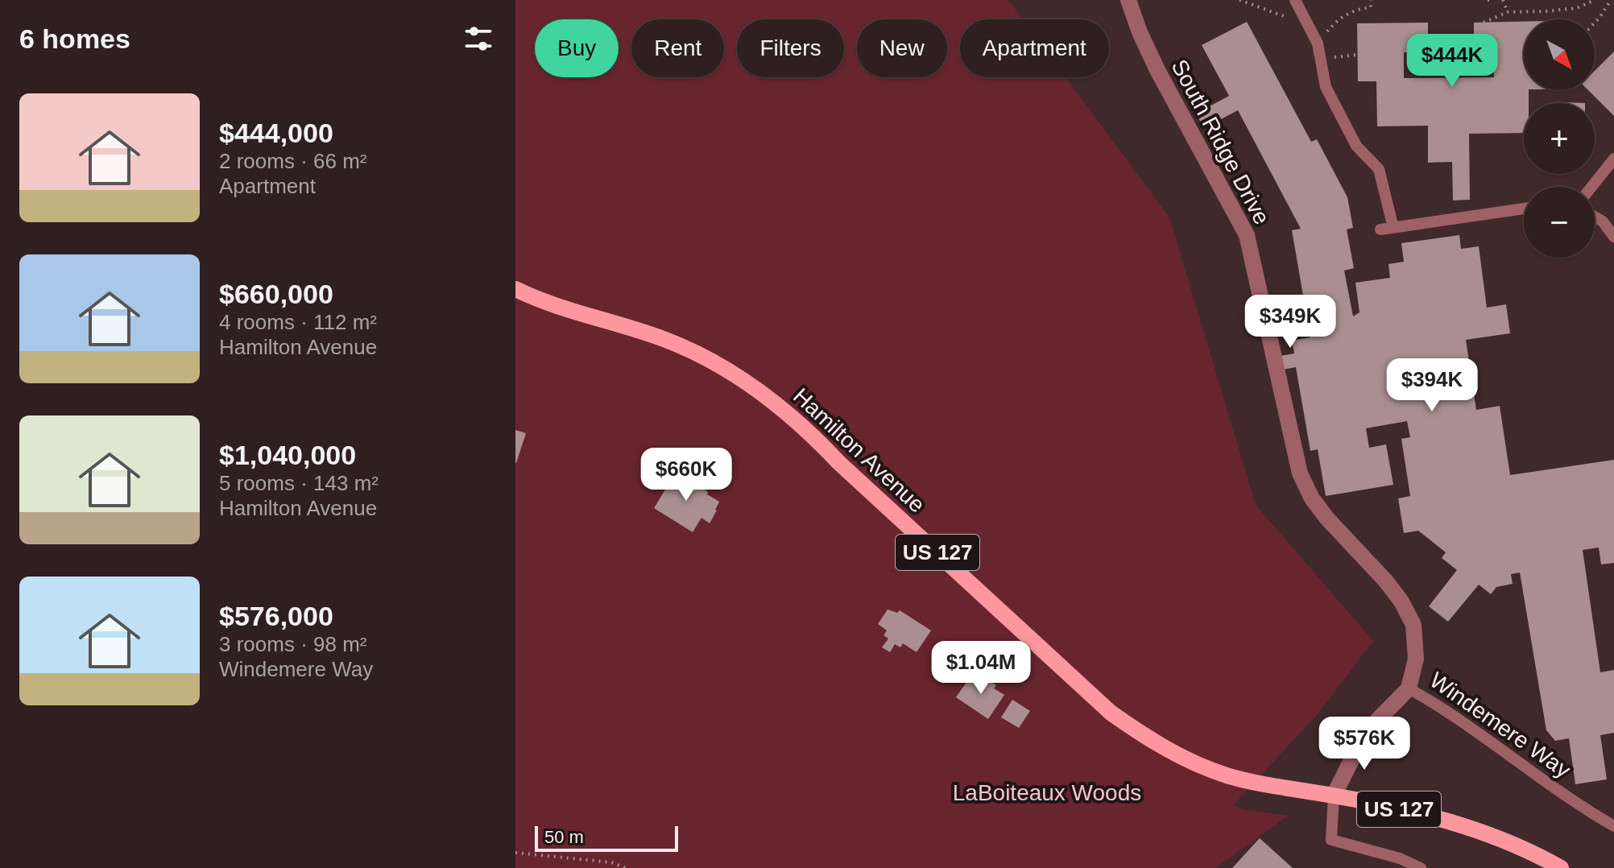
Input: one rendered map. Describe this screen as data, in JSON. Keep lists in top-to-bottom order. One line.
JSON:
{"streets":{"main road":["Hamilton Avenue","US 127"],"street":["South Ridge Drive","Windemere Way"]},"crossings":[["South Ridge Drive","Windemere Way"],["Hamilton Avenue","Windemere Way"]],"parks":["LaBoiteaux Woods"],"scale_bar":"50 m","north":"bottom right","page":{"heading":"6 homes","map_buttons":["+","−"],"chip":["Buy","Rent","Filters","New","Apartment"],"price":["$444K","$349K","$394K","$660K","$1.04M","$576K"],"list":[{"name":"$444,000","note":"2 rooms · 66 m² · Apartment"},{"name":"$660,000","note":"4 rooms · 112 m² · Hamilton Avenue"},{"name":"$1,040,000","note":"5 rooms · 143 m² · Hamilton Avenue"},{"name":"$576,000","note":"3 rooms · 98 m² · Windemere Way"}],"scale":"50 m"}}
